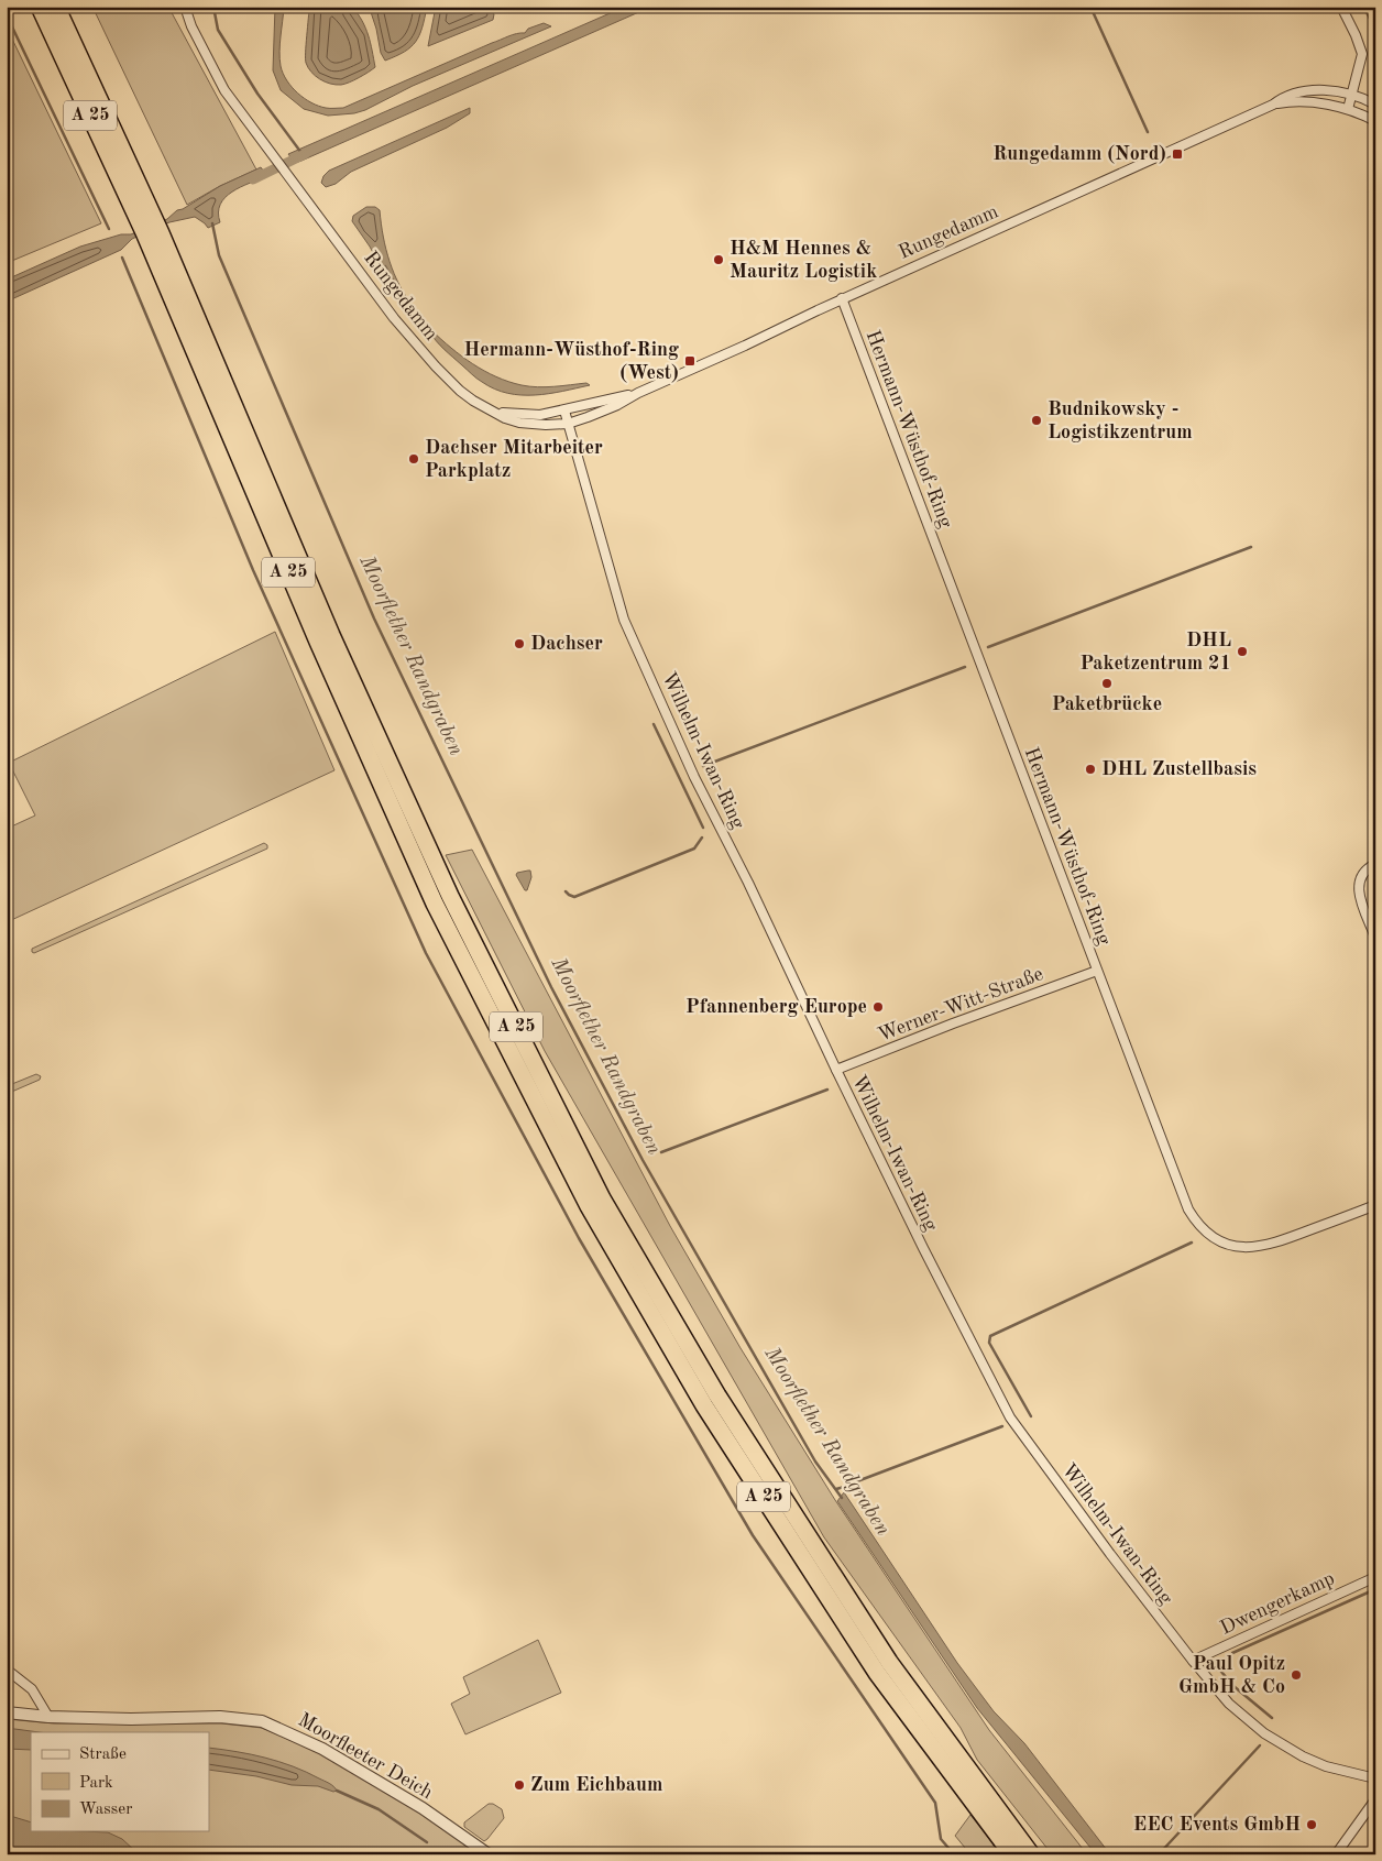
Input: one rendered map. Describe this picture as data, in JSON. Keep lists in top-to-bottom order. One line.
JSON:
{"streets":{"highway":["A 25"],"street":["Rungedamm","Hermann-Wüsthof-Ring","Wilhelm-Iwan-Ring","Werner-Witt-Straße","Dwengerkamp","Moorfleeter Deich"]},"crossings":[["Rungedamm","Hermann-Wüsthof-Ring"],["Rungedamm","Wilhelm-Iwan-Ring"],["Hermann-Wüsthof-Ring","Werner-Witt-Straße"],["Wilhelm-Iwan-Ring","Werner-Witt-Straße"],["Wilhelm-Iwan-Ring","Dwengerkamp"]],"water":["Moorflether Randgraben"],"places":{"transit":["Rungedamm (Nord)","Hermann-Wüsthof-Ring (West)"],"other":["H&M Hennes & Mauritz Logistik","Budnikowsky - Logistikzentrum","Dachser Mitarbeiter Parkplatz","Dachser","DHL Paketzentrum 21","Paketbrücke","DHL Zustellbasis","Pfannenberg Europe","Paul Opitz GmbH & Co","Zum Eichbaum","EEC Events GmbH"]},"legend":["Straße","Park","Wasser"]}
